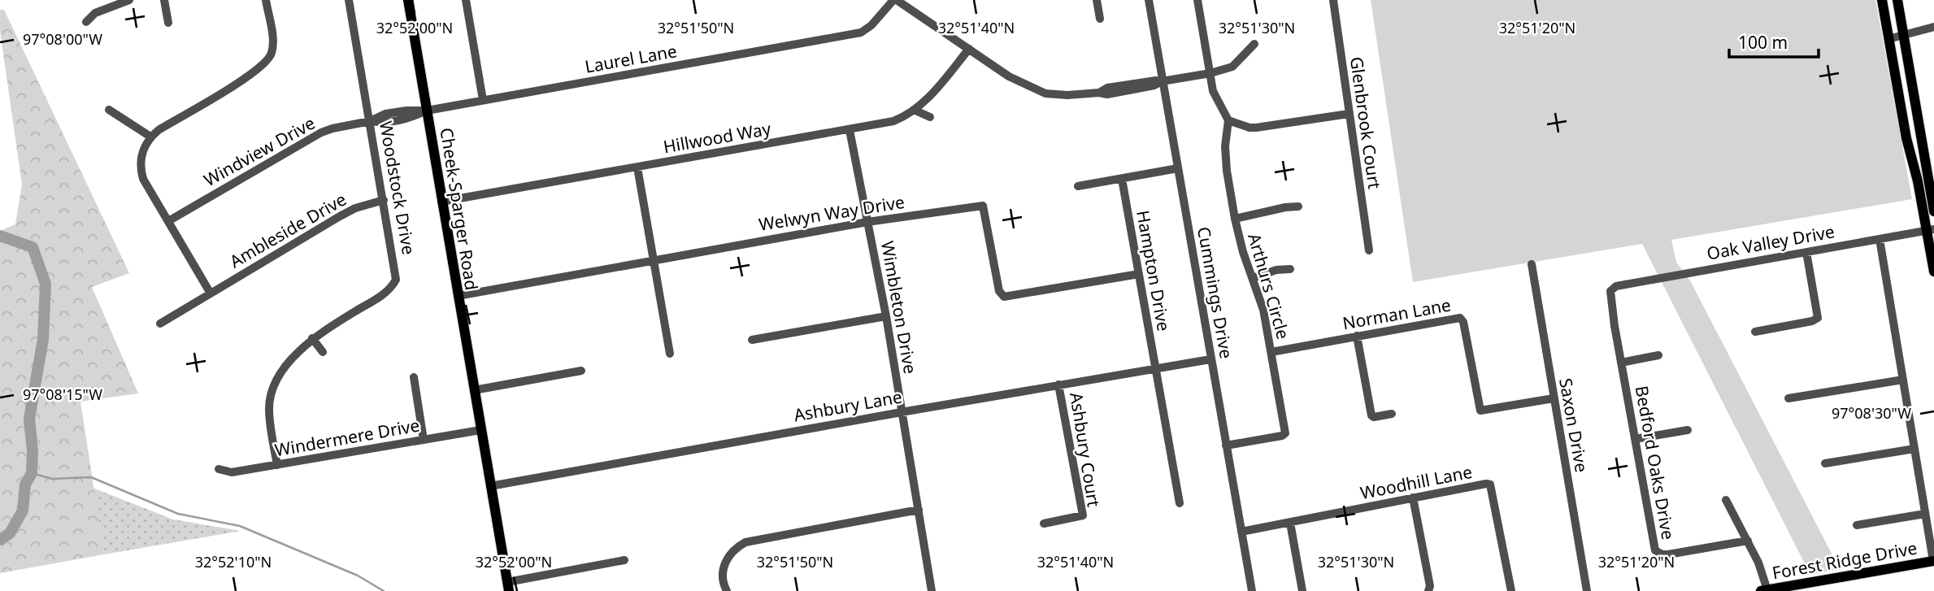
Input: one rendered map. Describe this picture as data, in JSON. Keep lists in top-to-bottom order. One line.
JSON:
{"streets":{"main road":["Cheek-Sparger Road","Forest Ridge Drive"],"street":["Laurel Lane","Glenbrook Court","Hillwood Way","Windview Drive","Woodstock Drive","Welwyn Way Drive","Ambleside Drive","Oak Valley Drive","Hampton Drive","Arthurs Circle","Cummings Drive","Wimbleton Drive","Norman Lane","Ashbury Lane","Saxon Drive","Windermere Drive","Ashbury Court","Bedford Oaks Drive","Woodhill Lane"]},"crossings":[["Laurel Lane","Windview Drive"],["Laurel Lane","Cheek-Sparger Road"],["Hillwood Way","Cheek-Sparger Road"],["Hillwood Way","Wimbleton Drive"],["Windview Drive","Woodstock Drive"],["Windview Drive","Cheek-Sparger Road"],["Woodstock Drive","Ambleside Drive"],["Woodstock Drive","Windermere Drive"],["Cheek-Sparger Road","Welwyn Way Drive"],["Cheek-Sparger Road","Ashbury Lane"],["Cheek-Sparger Road","Windermere Drive"],["Welwyn Way Drive","Hampton Drive"],["Welwyn Way Drive","Wimbleton Drive"],["Oak Valley Drive","Bedford Oaks Drive"],["Hampton Drive","Ashbury Lane"],["Arthurs Circle","Cummings Drive"],["Arthurs Circle","Norman Lane"],["Cummings Drive","Ashbury Lane"],["Cummings Drive","Woodhill Lane"],["Wimbleton Drive","Ashbury Lane"],["Norman Lane","Saxon Drive"],["Ashbury Lane","Ashbury Court"]],"scale_bar":"100 m","coordinates":["32°52'00\"N","32°51'50\"N","32°51'40\"N","32°51'30\"N","32°51'20\"N","97°08'00\"W","97°08'15\"W","97°08'30\"W","32°52'10\"N"]}
